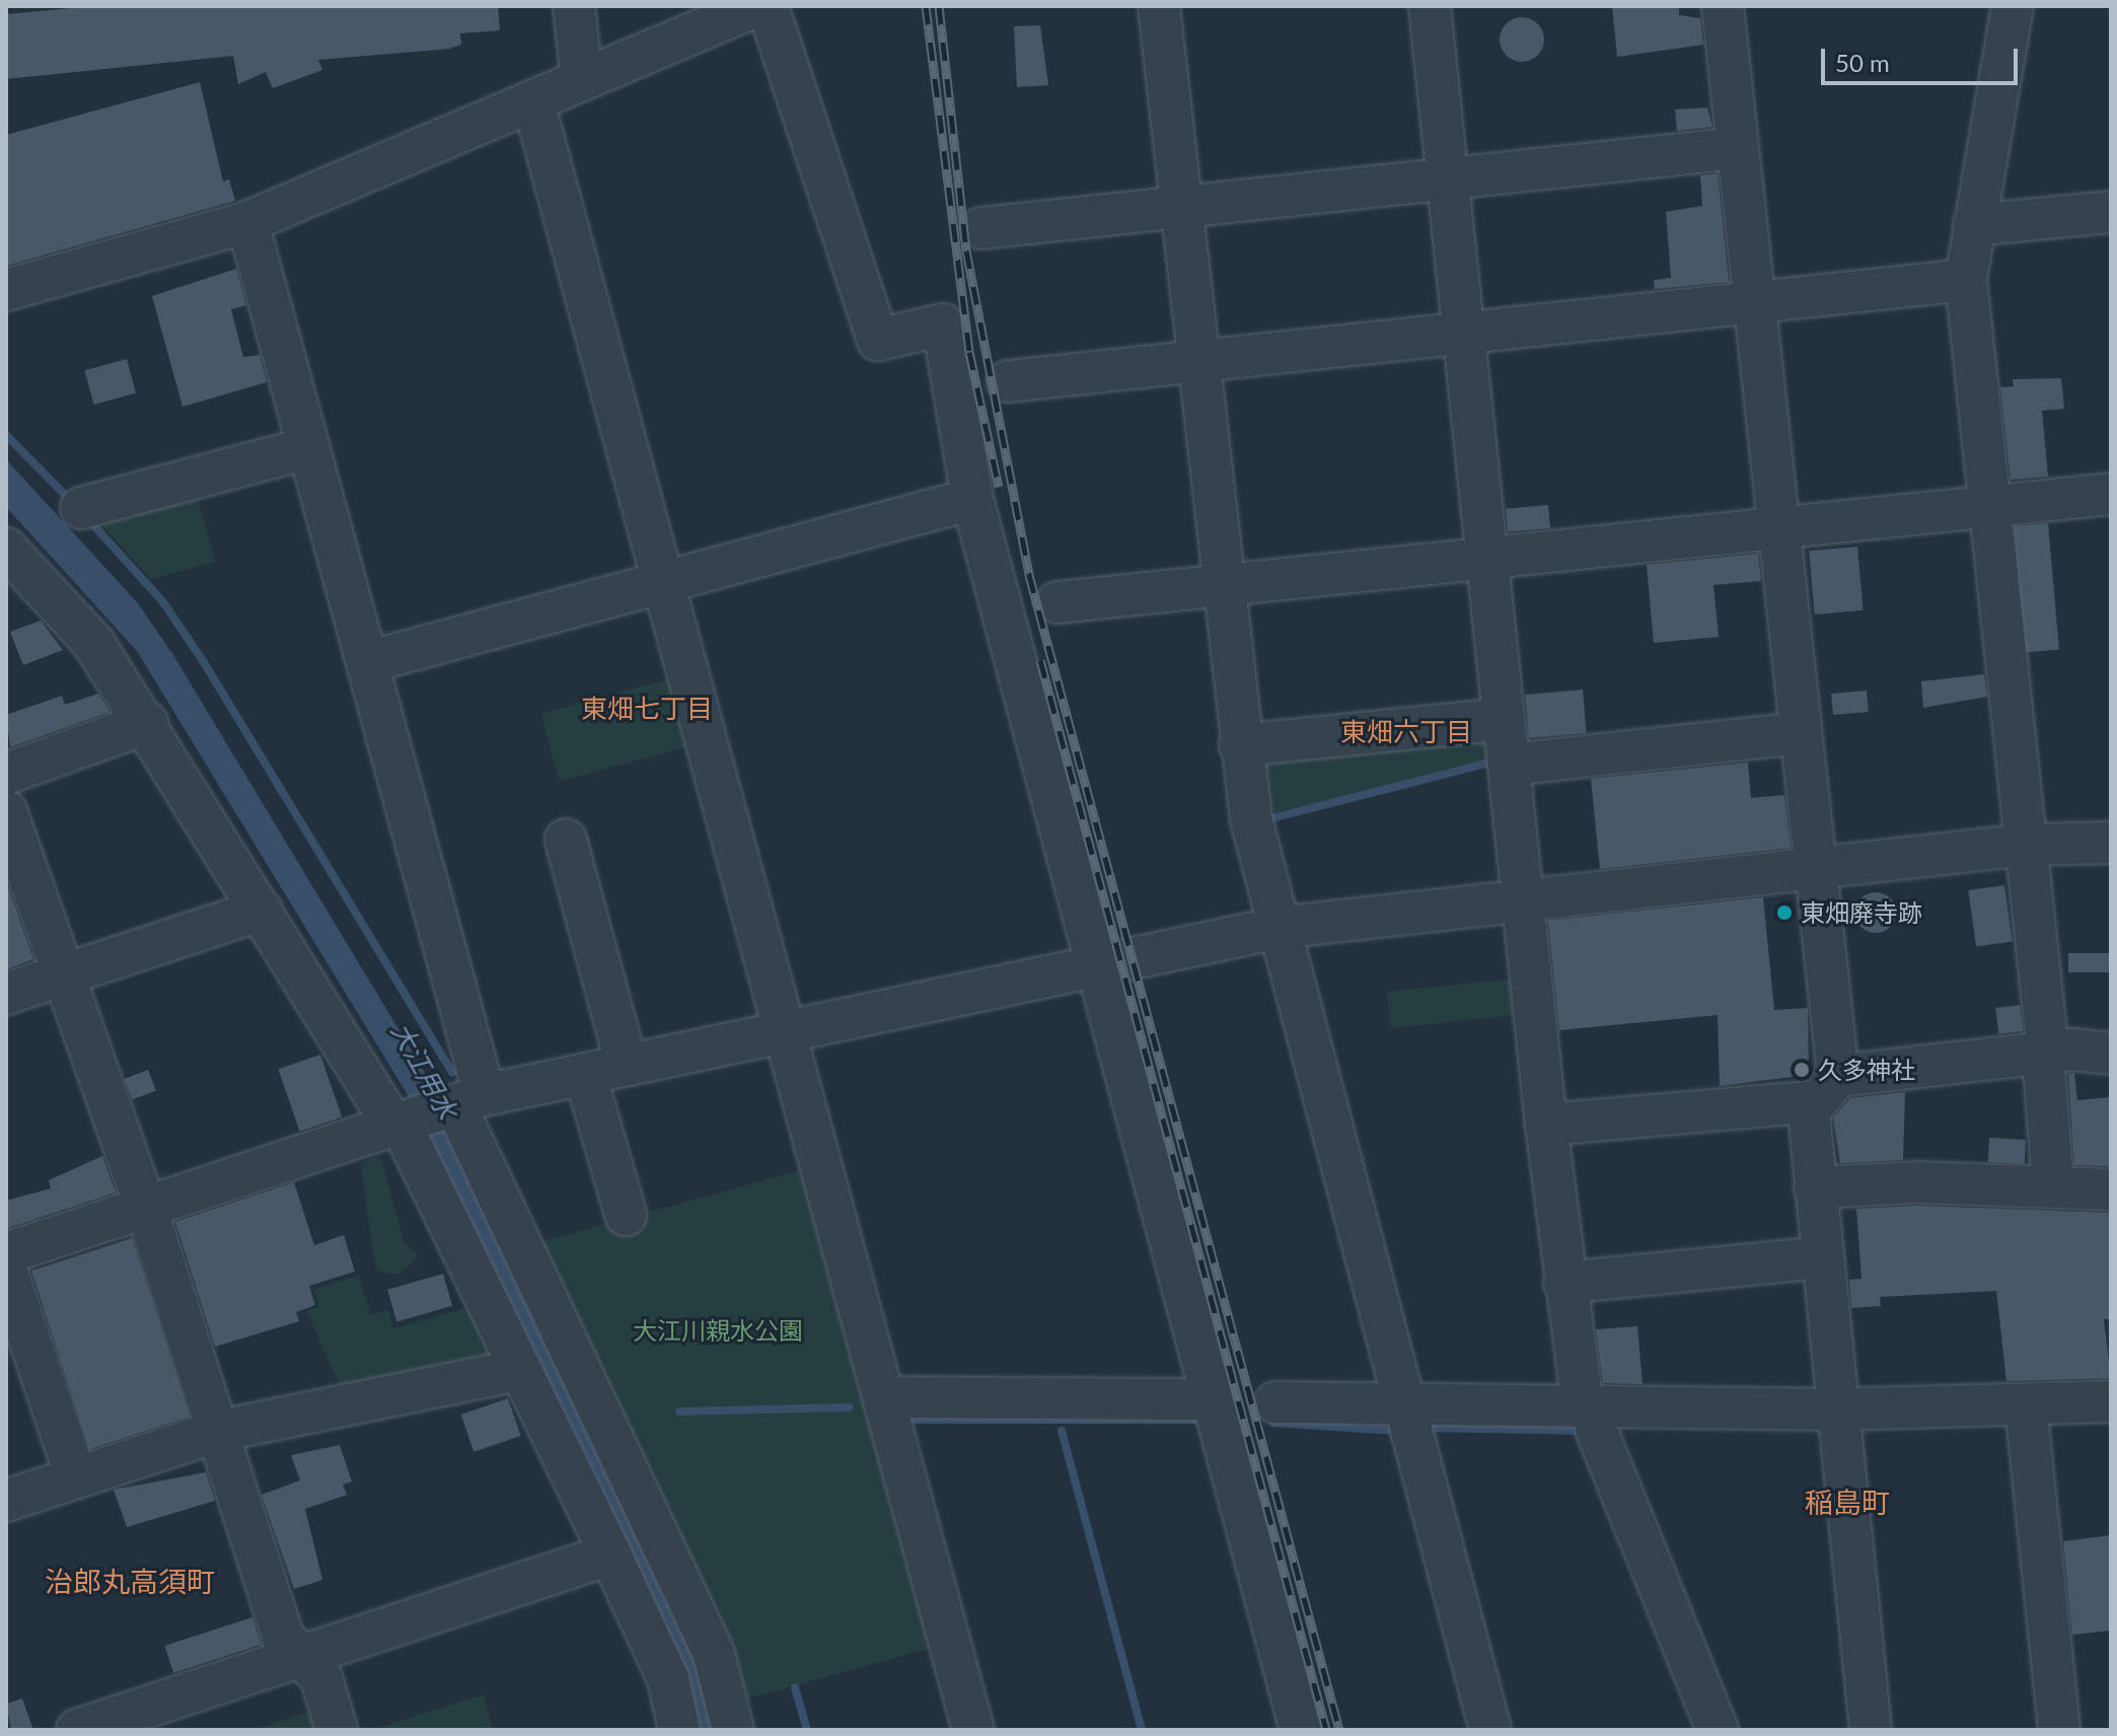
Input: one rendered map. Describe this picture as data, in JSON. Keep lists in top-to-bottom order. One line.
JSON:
{"districts":["東畑七丁目","東畑六丁目","稲島町","治郎丸高須町"],"water":["大江用水"],"parks":["大江川親水公園"],"places":["東畑廃寺跡","久多神社"],"scale_bar":"50 m"}
